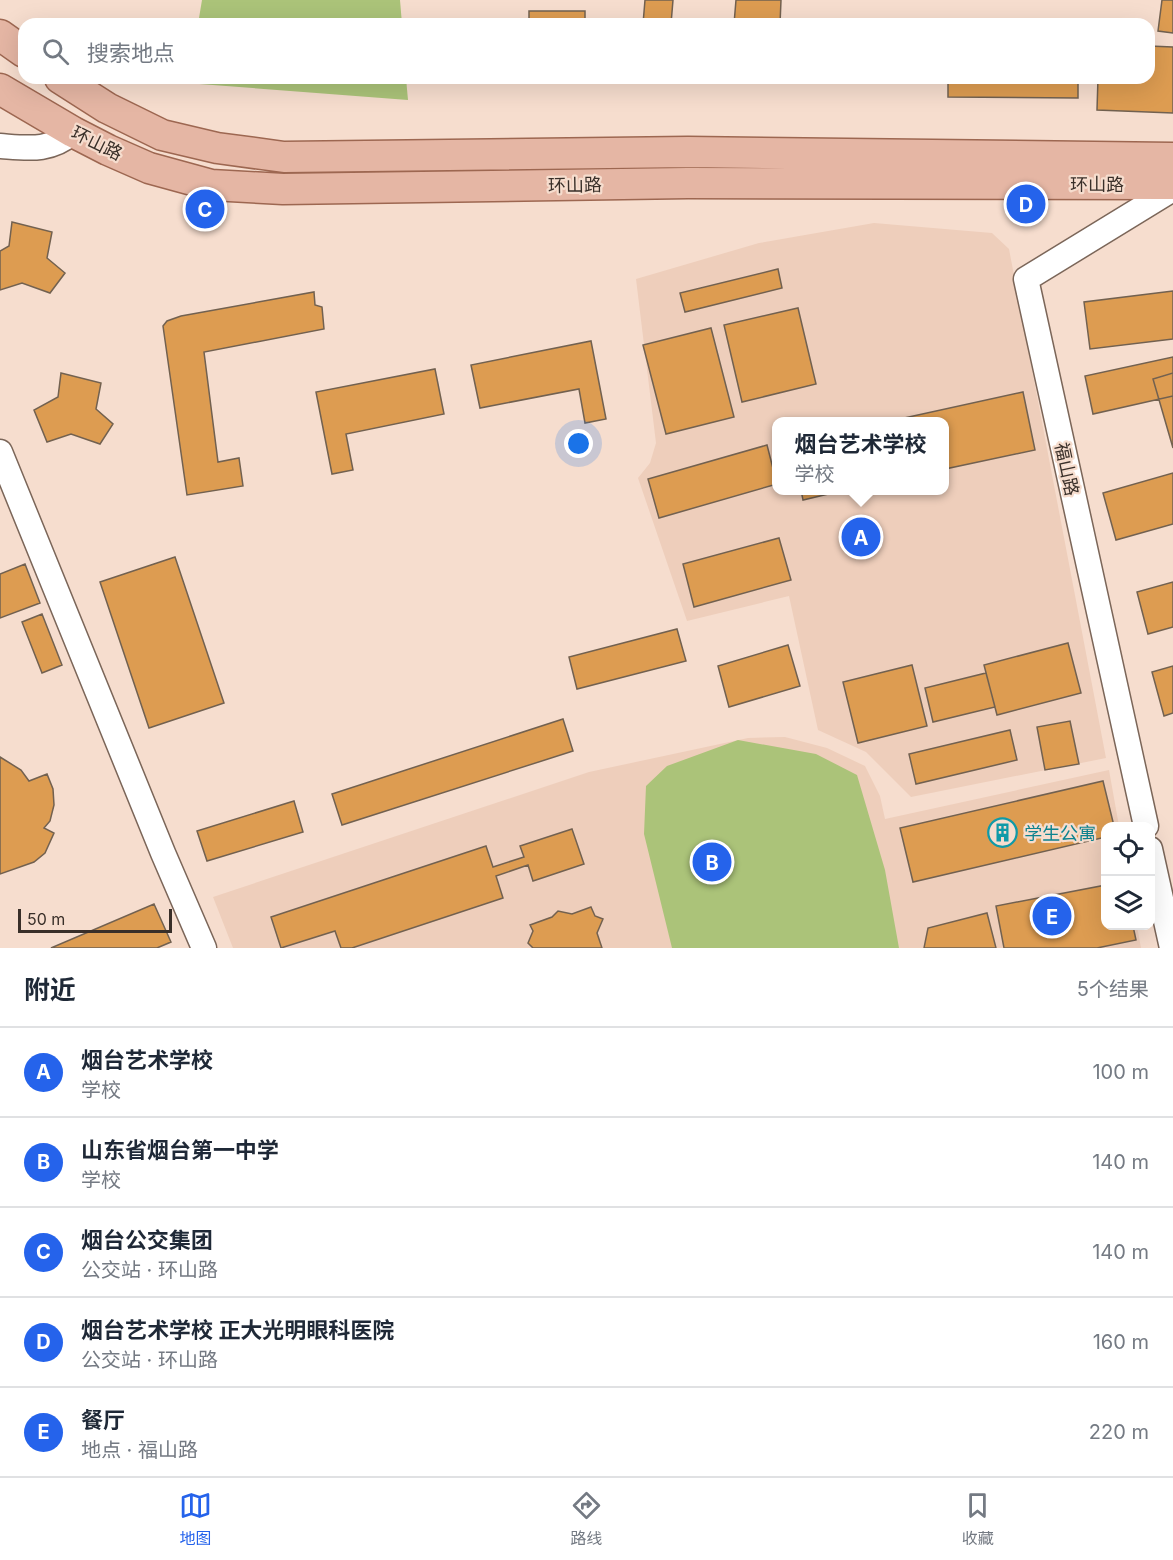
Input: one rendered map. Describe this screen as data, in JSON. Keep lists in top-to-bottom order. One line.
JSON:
{"streets":{"main road":["环山路"],"street":["福山路"]},"places":{"building":["学生公寓"]},"scale_bar":"50 m","page":{"search":"搜索地点","pins":["D","C","A","B","E"],"popup":["烟台艺术学校","学校"],"scale":"50 m","heading":["附近","5个结果"],"list":[{"mark":"A","name":"烟台艺术学校","note":"学校","value":"100 m"},{"mark":"B","name":"山东省烟台第一中学","note":"学校","value":"140 m"},{"mark":"C","name":"烟台公交集团","note":"公交站 · 环山路","value":"140 m"},{"mark":"D","name":"烟台艺术学校 正大光明眼科医院","note":"公交站 · 环山路","value":"160 m"},{"mark":"E","name":"餐厅","note":"地点 · 福山路","value":"220 m"}],"nav":["地图","路线","收藏"]}}
